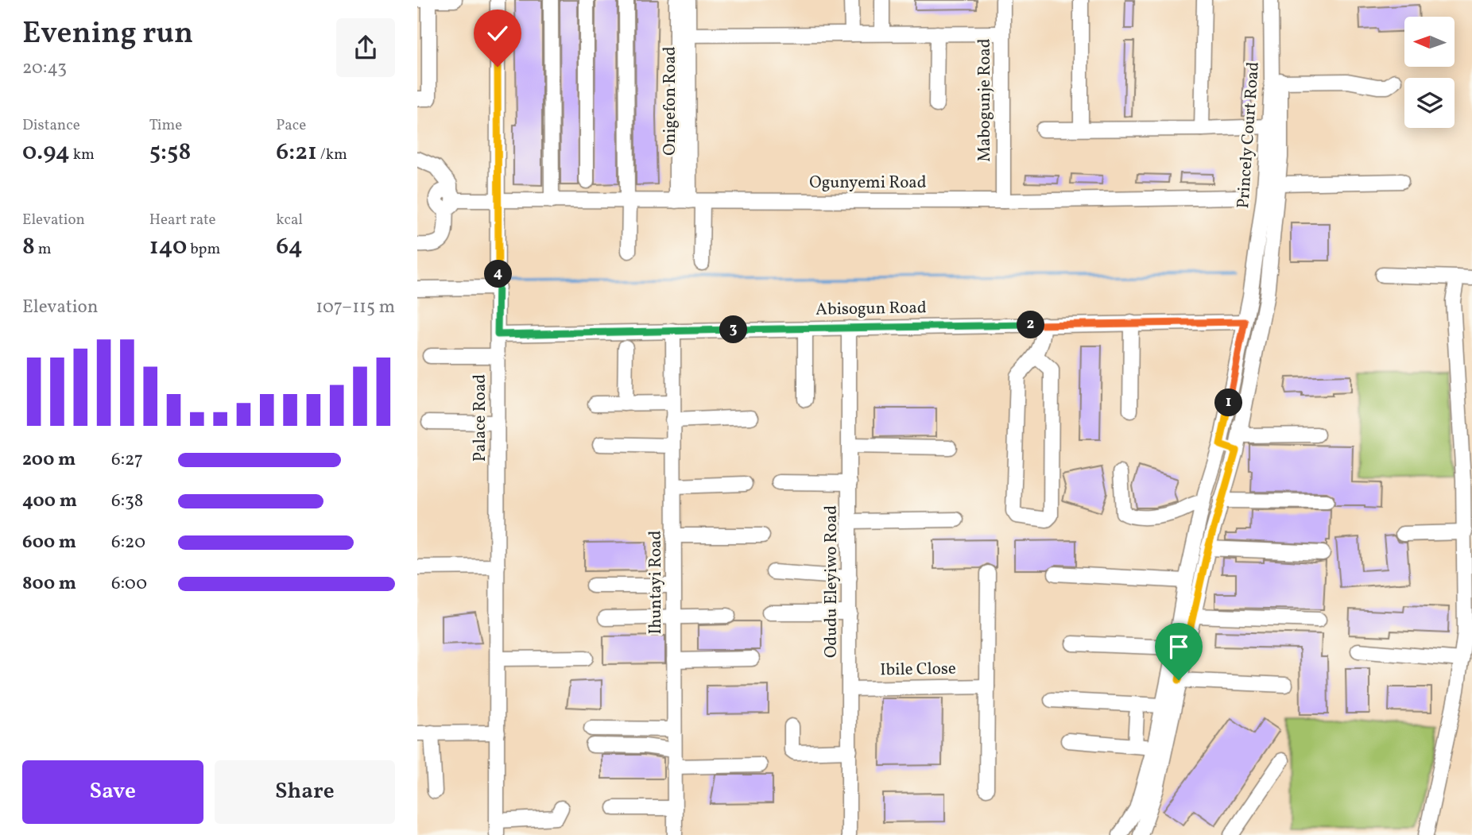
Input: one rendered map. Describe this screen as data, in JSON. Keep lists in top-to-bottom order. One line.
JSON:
{"streets":{"street":["Mabogunje Road","Onigefon Road","Princely Court Road","Ogunyemi Road","Abisogun Road","Palace Road","Odudu Eleyiwo Road","Ihuntayi Road","Ibile Close"]},"crossings":[["Mabogunje Road","Ogunyemi Road"],["Onigefon Road","Ogunyemi Road"],["Princely Court Road","Abisogun Road"],["Ogunyemi Road","Palace Road"],["Abisogun Road","Palace Road"],["Abisogun Road","Odudu Eleyiwo Road"],["Abisogun Road","Ihuntayi Road"],["Odudu Eleyiwo Road","Ibile Close"]],"north":"left","page":{"heading":["Evening run","20:43"],"stats":[["Distance","0.94 km"],["Time","5:58"],["Pace","6:21 /km"],["Elevation","8 m"],["Heart rate","140 bpm"],["kcal","64"]],"pins":["4","2","3","1"],"chart":["Elevation","107–115 m"],"list":[{"name":"200 m","note":"6:27"},{"name":"400 m","note":"6:38"},{"name":"600 m","note":"6:20"},{"name":"800 m","note":"6:00"}],"buttons":["Save","Share"]}}
